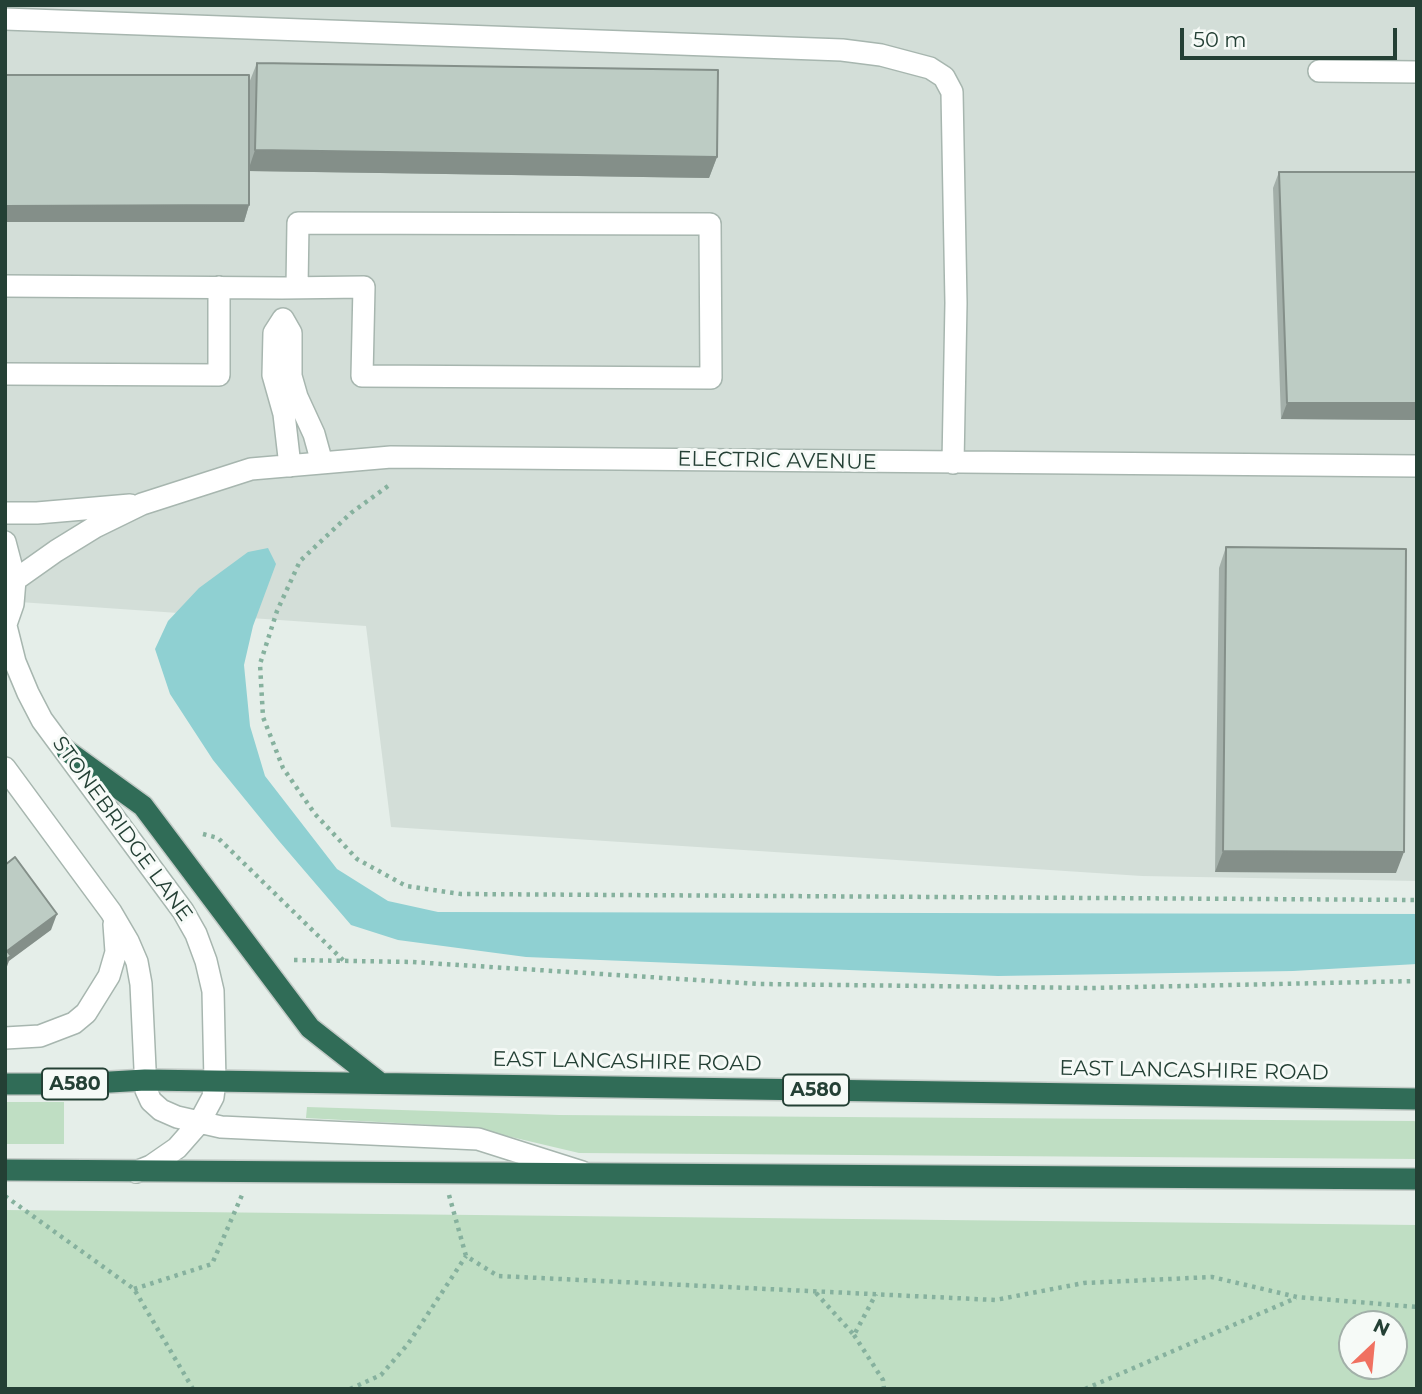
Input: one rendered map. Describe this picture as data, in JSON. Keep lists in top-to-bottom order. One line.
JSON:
{"streets":{"highway":["EAST LANCASHIRE ROAD","A580"],"street":["ELECTRIC AVENUE","STONEBRIDGE LANE"]},"crossings":[["STONEBRIDGE LANE","EAST LANCASHIRE ROAD"]],"scale_bar":"50 m","north":"top right"}
